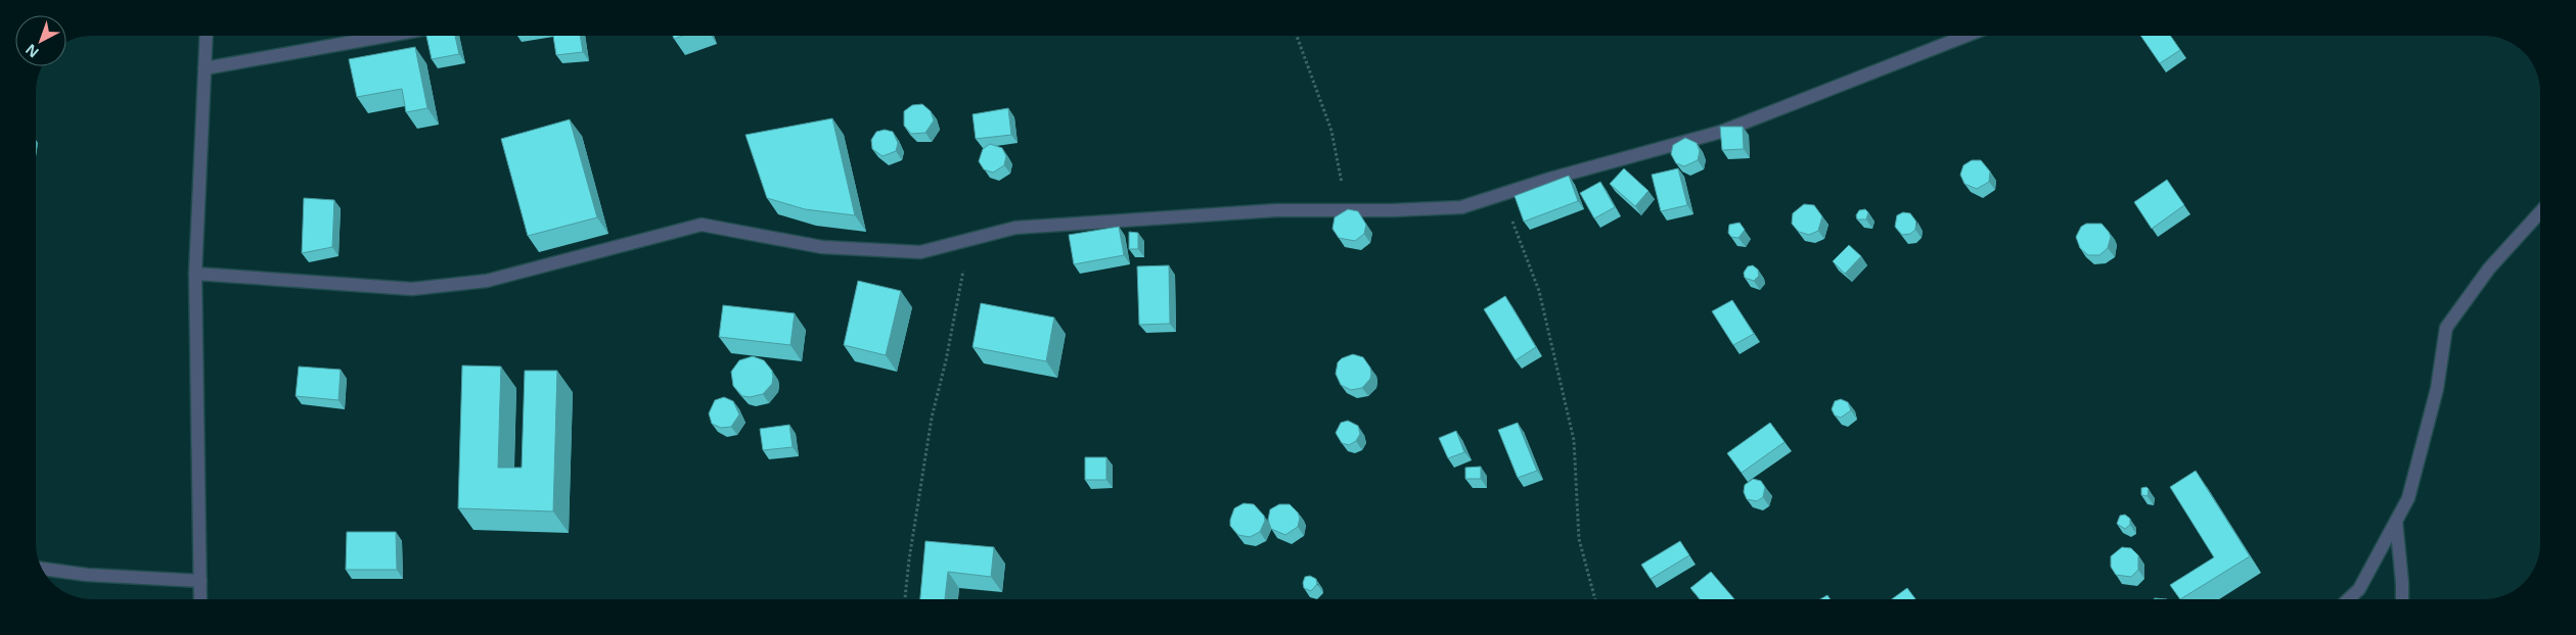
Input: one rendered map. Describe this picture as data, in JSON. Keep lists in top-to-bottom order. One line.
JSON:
{"north":"bottom left"}
